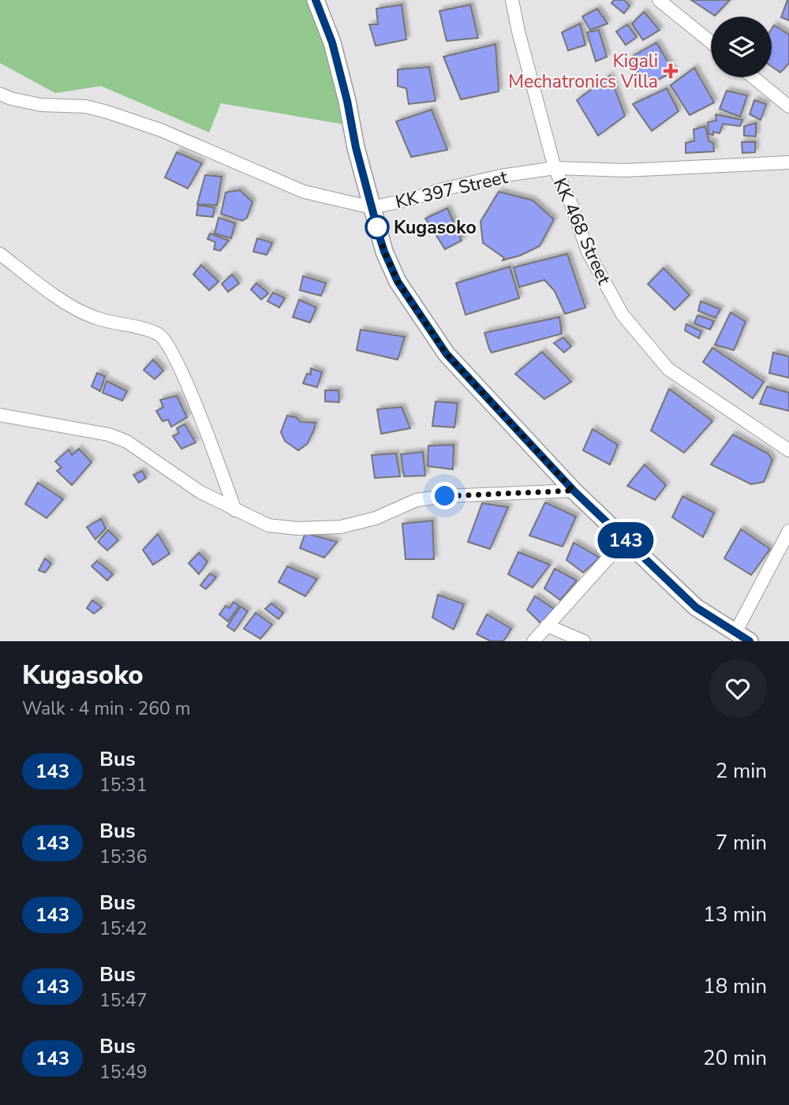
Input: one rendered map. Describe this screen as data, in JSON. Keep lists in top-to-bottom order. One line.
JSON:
{"streets":{"street":["KK 397 Street","KK 468 Street"]},"crossings":[["KK 397 Street","KK 468 Street"]],"places":{"health":["Kigali Mechatronics Villa"],"other":["Kugasoko"]},"lines":["bus line 143"],"page":{"on_map":"143","heading":["Kugasoko","Walk · 4 min · 260 m"],"list":[{"mark":"143","name":"Bus","note":"15:31","value":"2 min"},{"mark":"143","name":"Bus","note":"15:36","value":"7 min"},{"mark":"143","name":"Bus","note":"15:42","value":"13 min"},{"mark":"143","name":"Bus","note":"15:47","value":"18 min"},{"mark":"143","name":"Bus","note":"15:49","value":"20 min"}]}}
